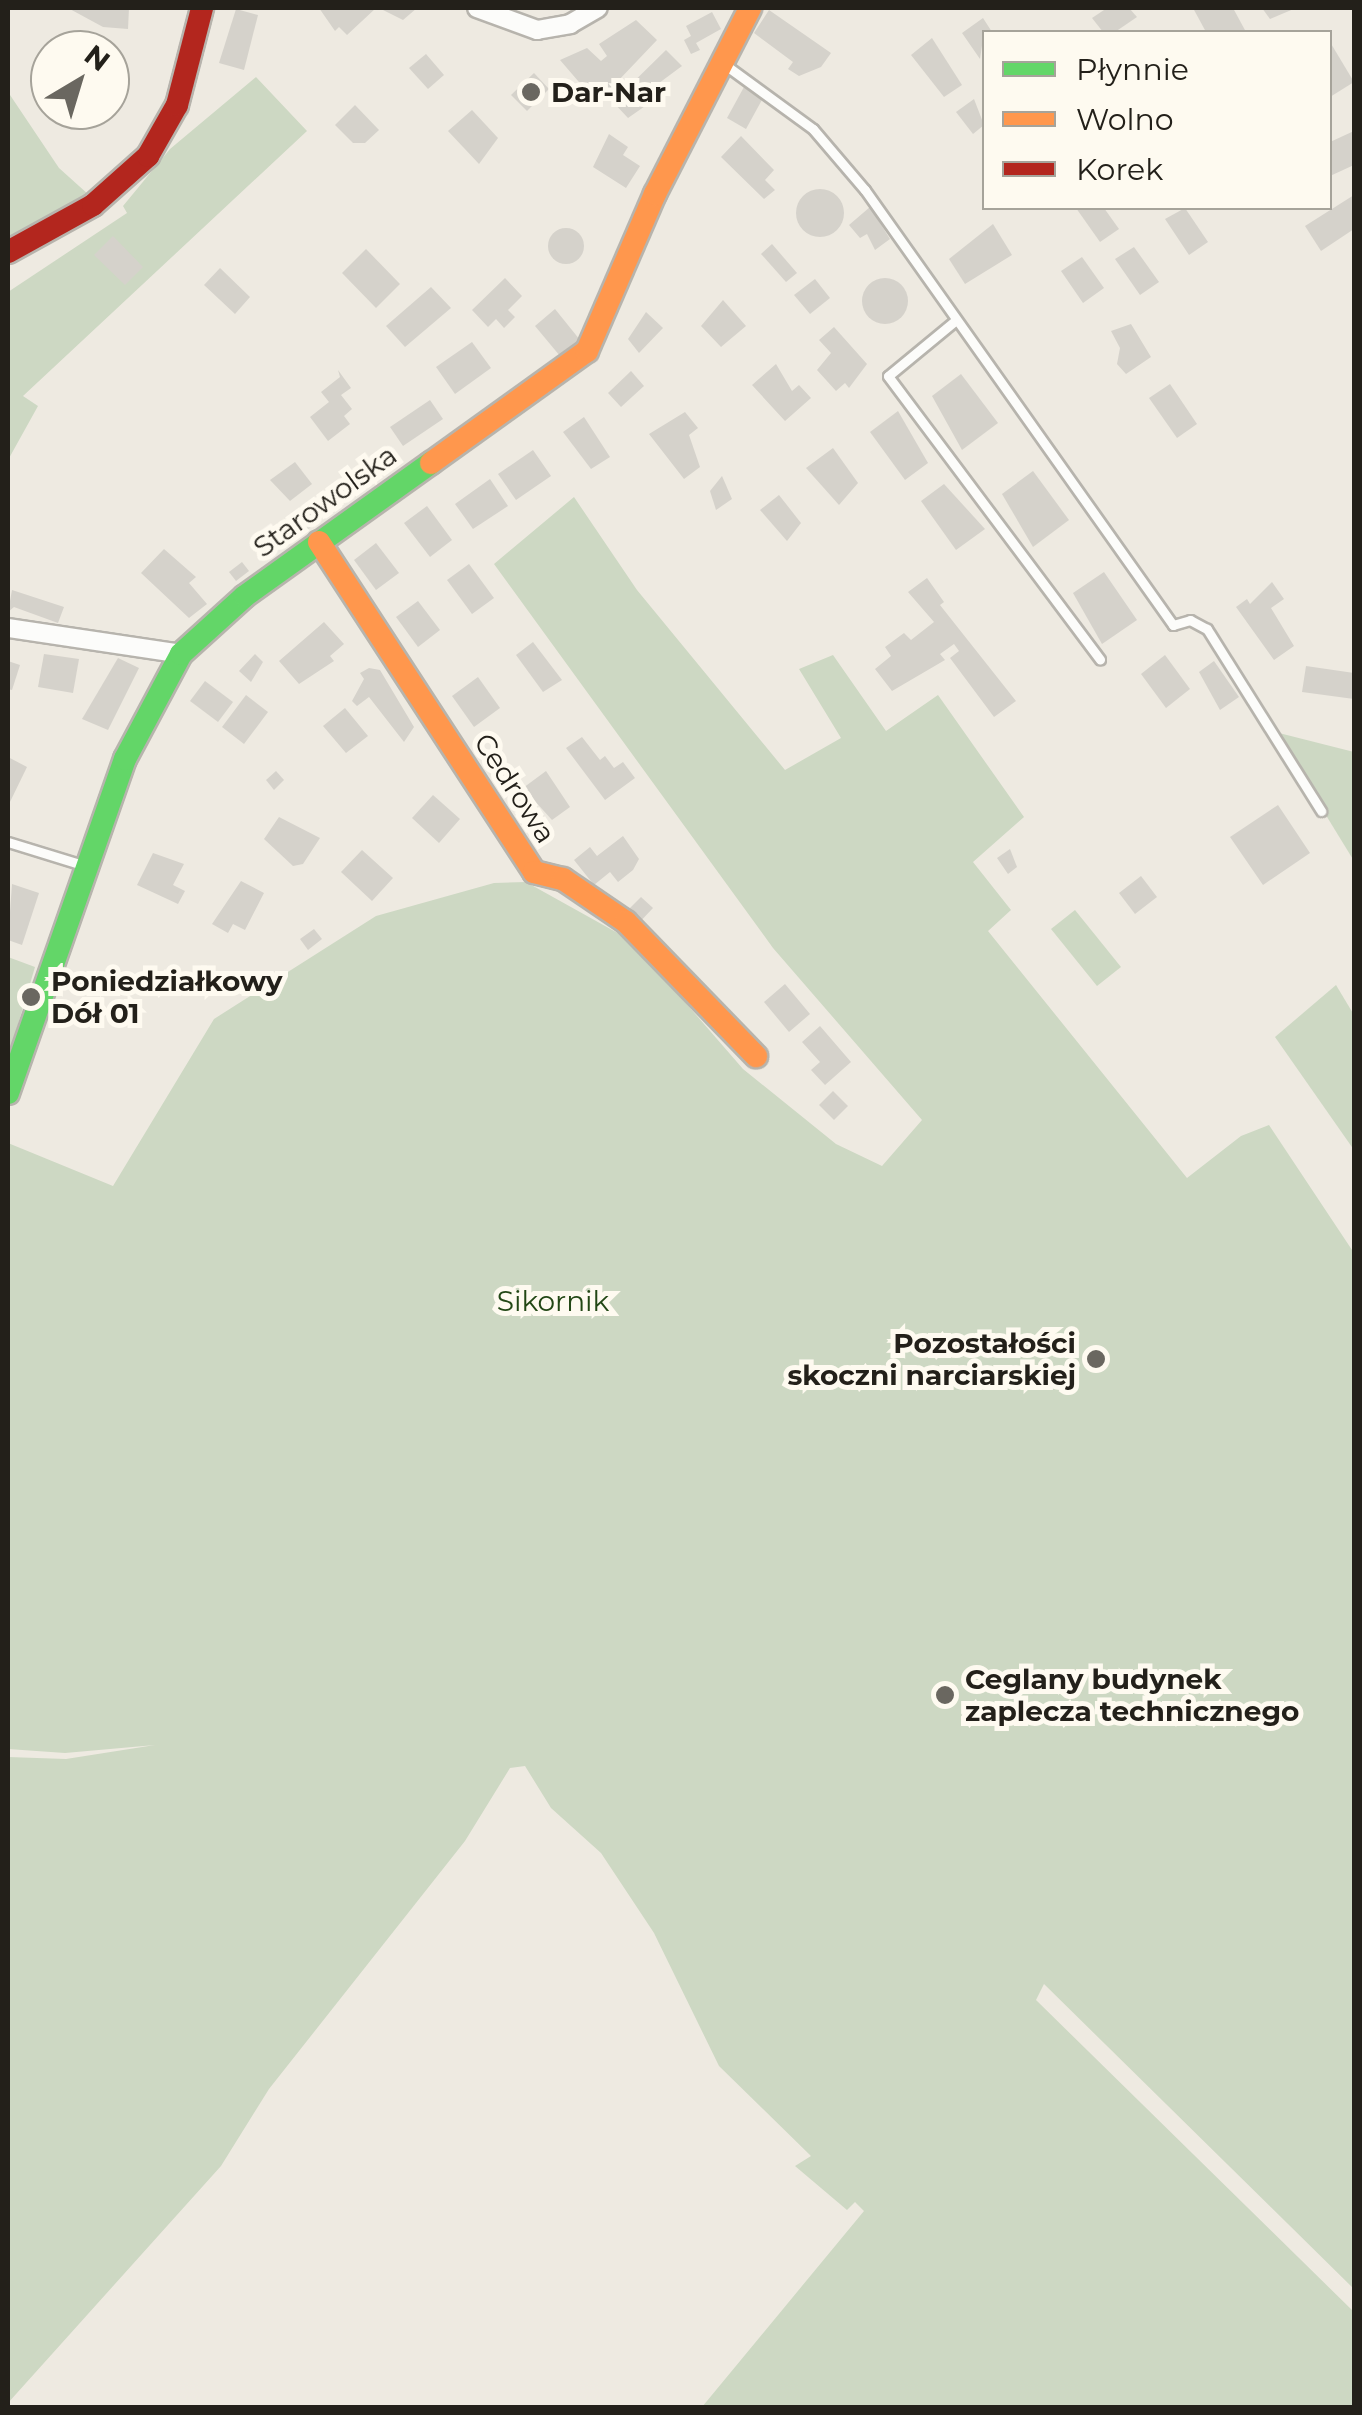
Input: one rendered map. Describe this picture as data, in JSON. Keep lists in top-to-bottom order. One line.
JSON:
{"streets":{"street":["Starowolska","Cedrowa"]},"crossings":[["Starowolska","Cedrowa"]],"parks":["Sikornik"],"places":["Dar-Nar","Poniedziałkowy Dół 01","Pozostałości skoczni narciarskiej","Ceglany budynek zaplecza technicznego"],"legend":["Płynnie","Wolno","Korek"],"north":"top right"}
